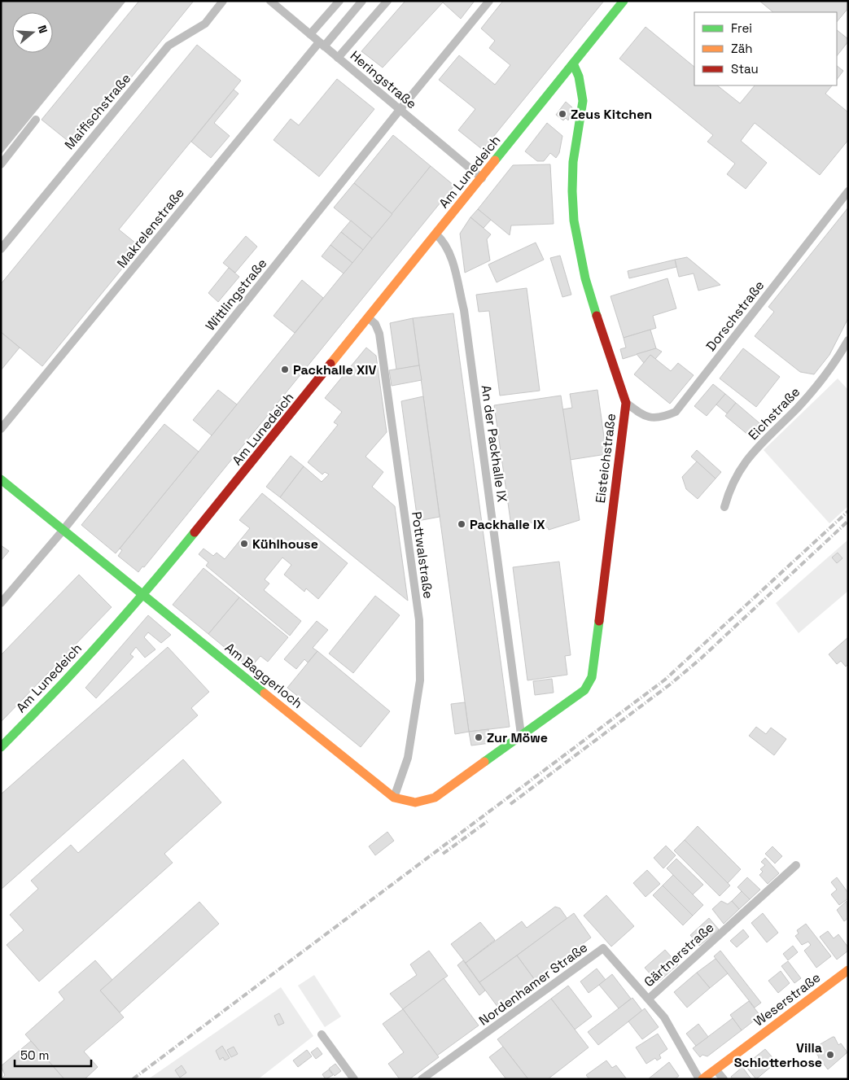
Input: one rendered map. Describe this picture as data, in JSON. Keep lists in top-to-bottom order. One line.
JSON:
{"streets":{"street":["Heringstraße","Maifischstraße","Am Lunedeich","Makrelenstraße","Wittlingstraße","Dorschstraße","Eichstraße","An der Packhalle IX","Eisteichstraße","Pottwalstraße","Am Baggerloch","Gärtnerstraße","Nordenhamer Straße","Weserstraße"]},"crossings":[["Heringstraße","Am Lunedeich"],["Heringstraße","Makrelenstraße"],["Heringstraße","Wittlingstraße"],["Am Lunedeich","An der Packhalle IX"],["Am Lunedeich","Eisteichstraße"],["Am Lunedeich","Pottwalstraße"],["Am Lunedeich","Am Baggerloch"],["Wittlingstraße","Am Baggerloch"],["Dorschstraße","Eisteichstraße"],["An der Packhalle IX","Eisteichstraße"],["An der Packhalle IX","Am Baggerloch"],["Eisteichstraße","Am Baggerloch"],["Pottwalstraße","Am Baggerloch"],["Gärtnerstraße","Nordenhamer Straße"]],"places":["Zeus Kitchen","Packhalle XIV","Packhalle IX","Kühlhouse","Zur Möwe","Villa Schlotterhose"],"legend":["Frei","Zäh","Stau"],"scale_bar":"50 m","north":"right"}
